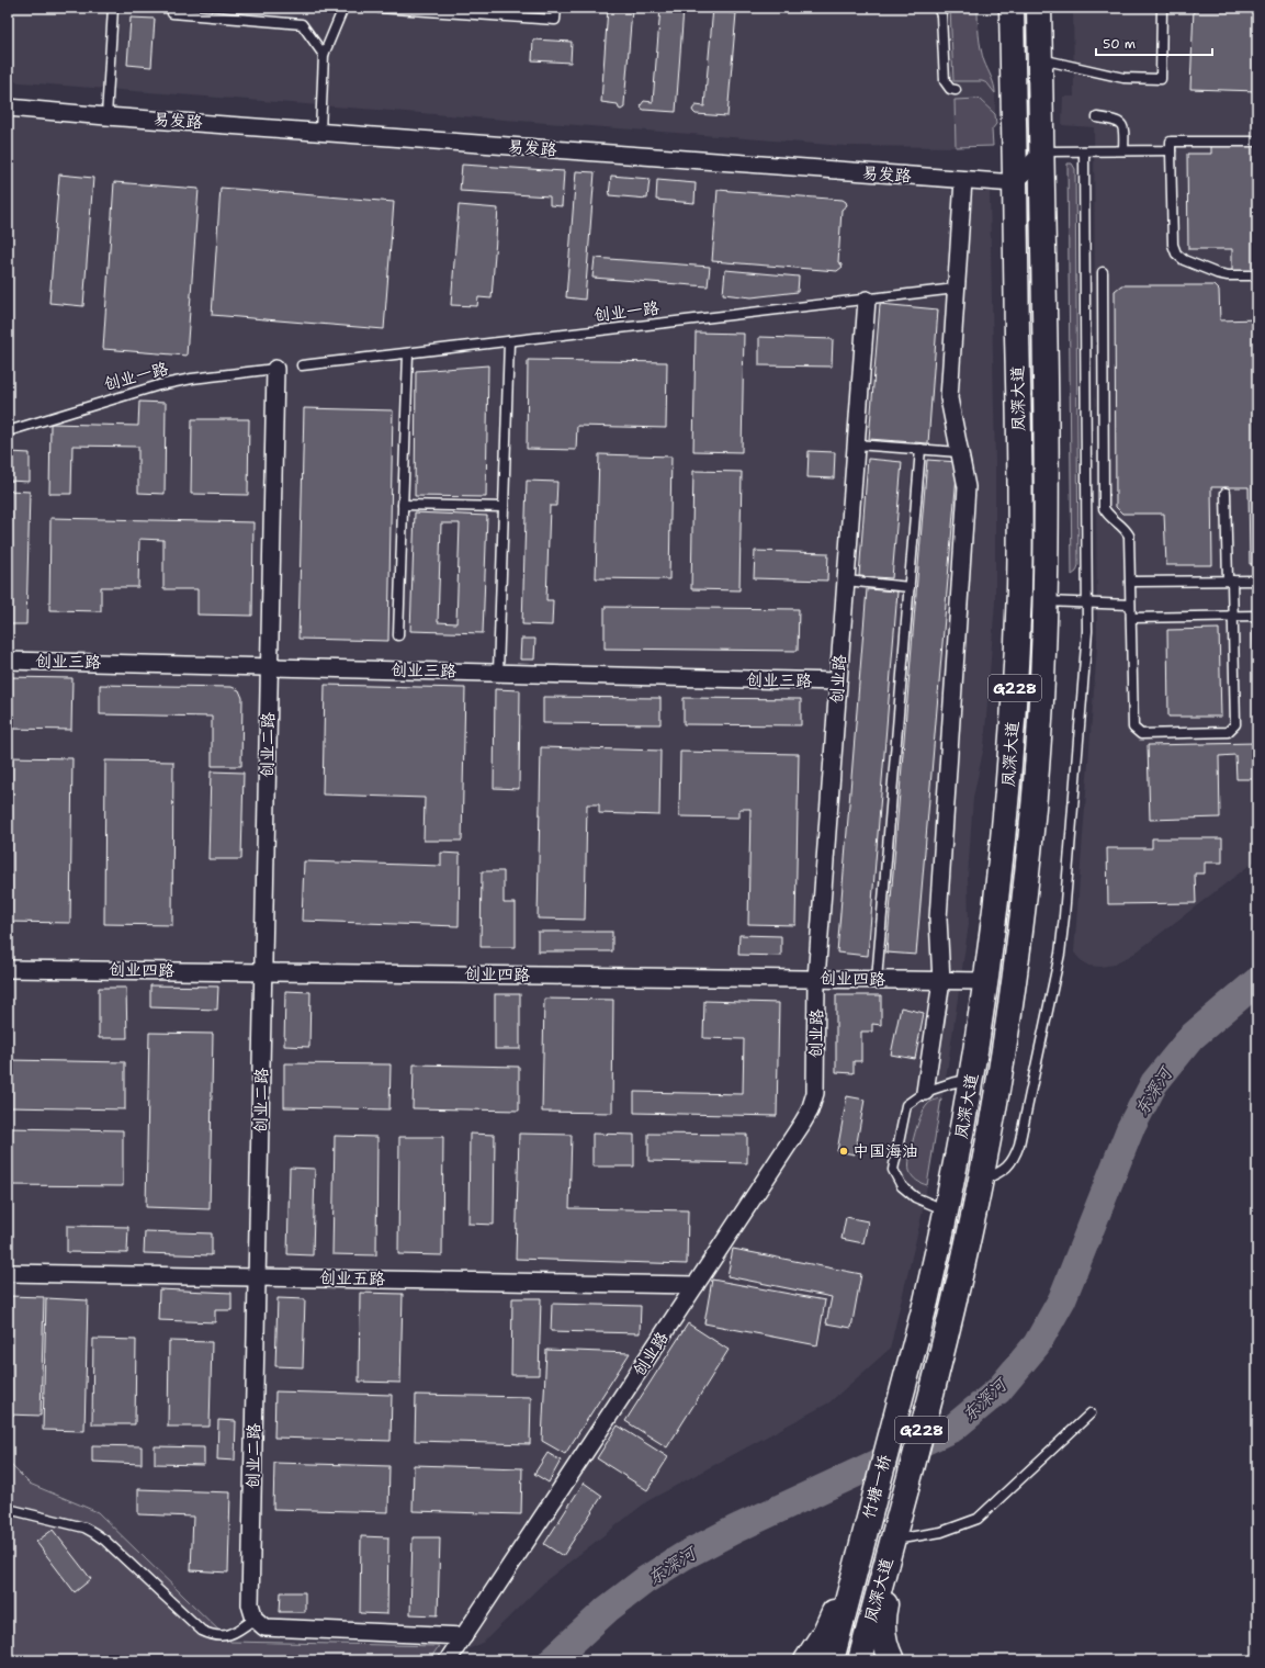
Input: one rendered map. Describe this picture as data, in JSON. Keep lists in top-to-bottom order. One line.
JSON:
{"streets":{"highway":["凤深大道","G228","竹塘一桥"],"street":["易发路","创业三路","创业路","创业二路","创业四路","创业五路"],"lane":["创业一路"]},"crossings":[["易发路","凤深大道"],["创业一路","创业路"],["创业一路","创业二路"],["凤深大道","G228"],["凤深大道","创业四路"],["凤深大道","竹塘一桥"],["创业三路","创业路"],["创业三路","创业二路"],["创业路","创业四路"],["创业路","创业五路"],["G228","竹塘一桥"],["创业二路","创业四路"],["创业二路","创业五路"]],"water":["东深河"],"places":["中国海油"],"scale_bar":"50 m"}
